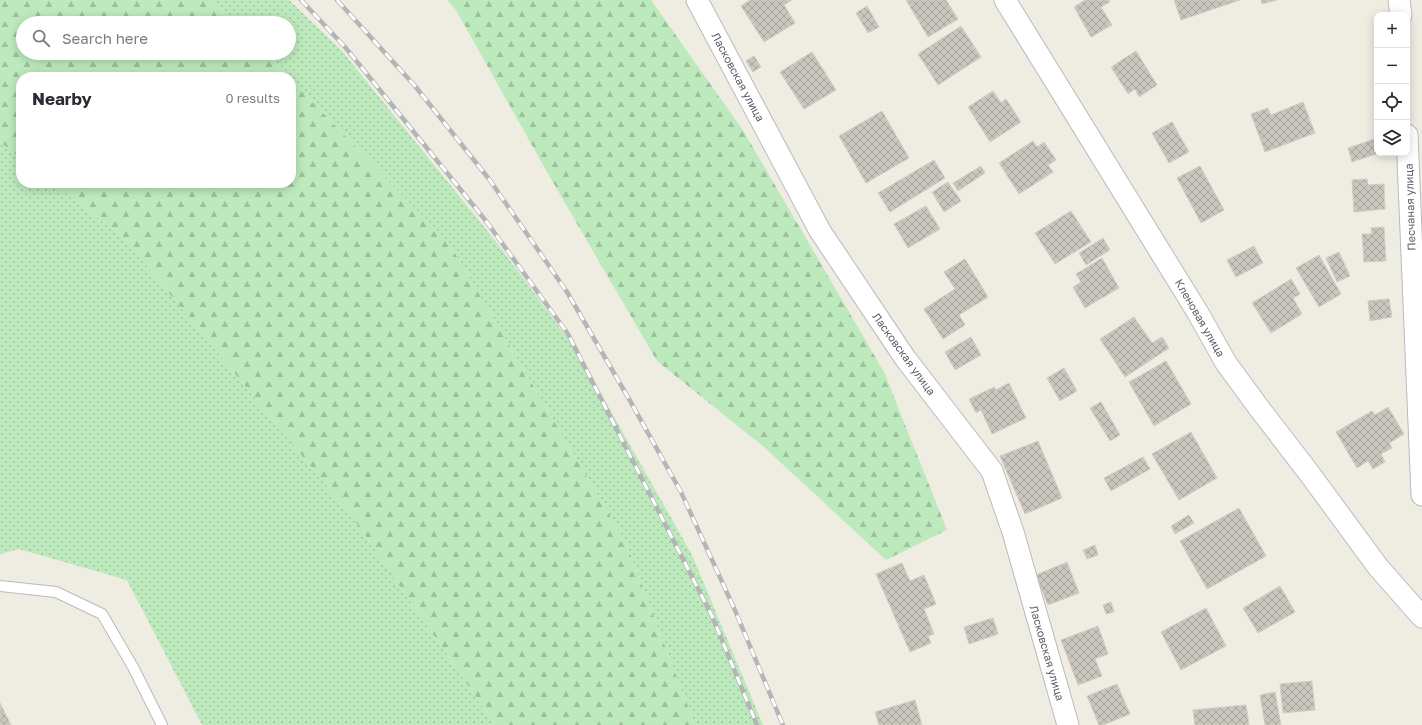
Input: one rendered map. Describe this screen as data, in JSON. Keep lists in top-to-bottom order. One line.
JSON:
{"streets":{"street":["Ласковская улица","Песчаная улица","Кленовая улица"]},"page":{"map_buttons":["+","−"],"search":"Search here","heading":["Nearby","0 results"]}}
